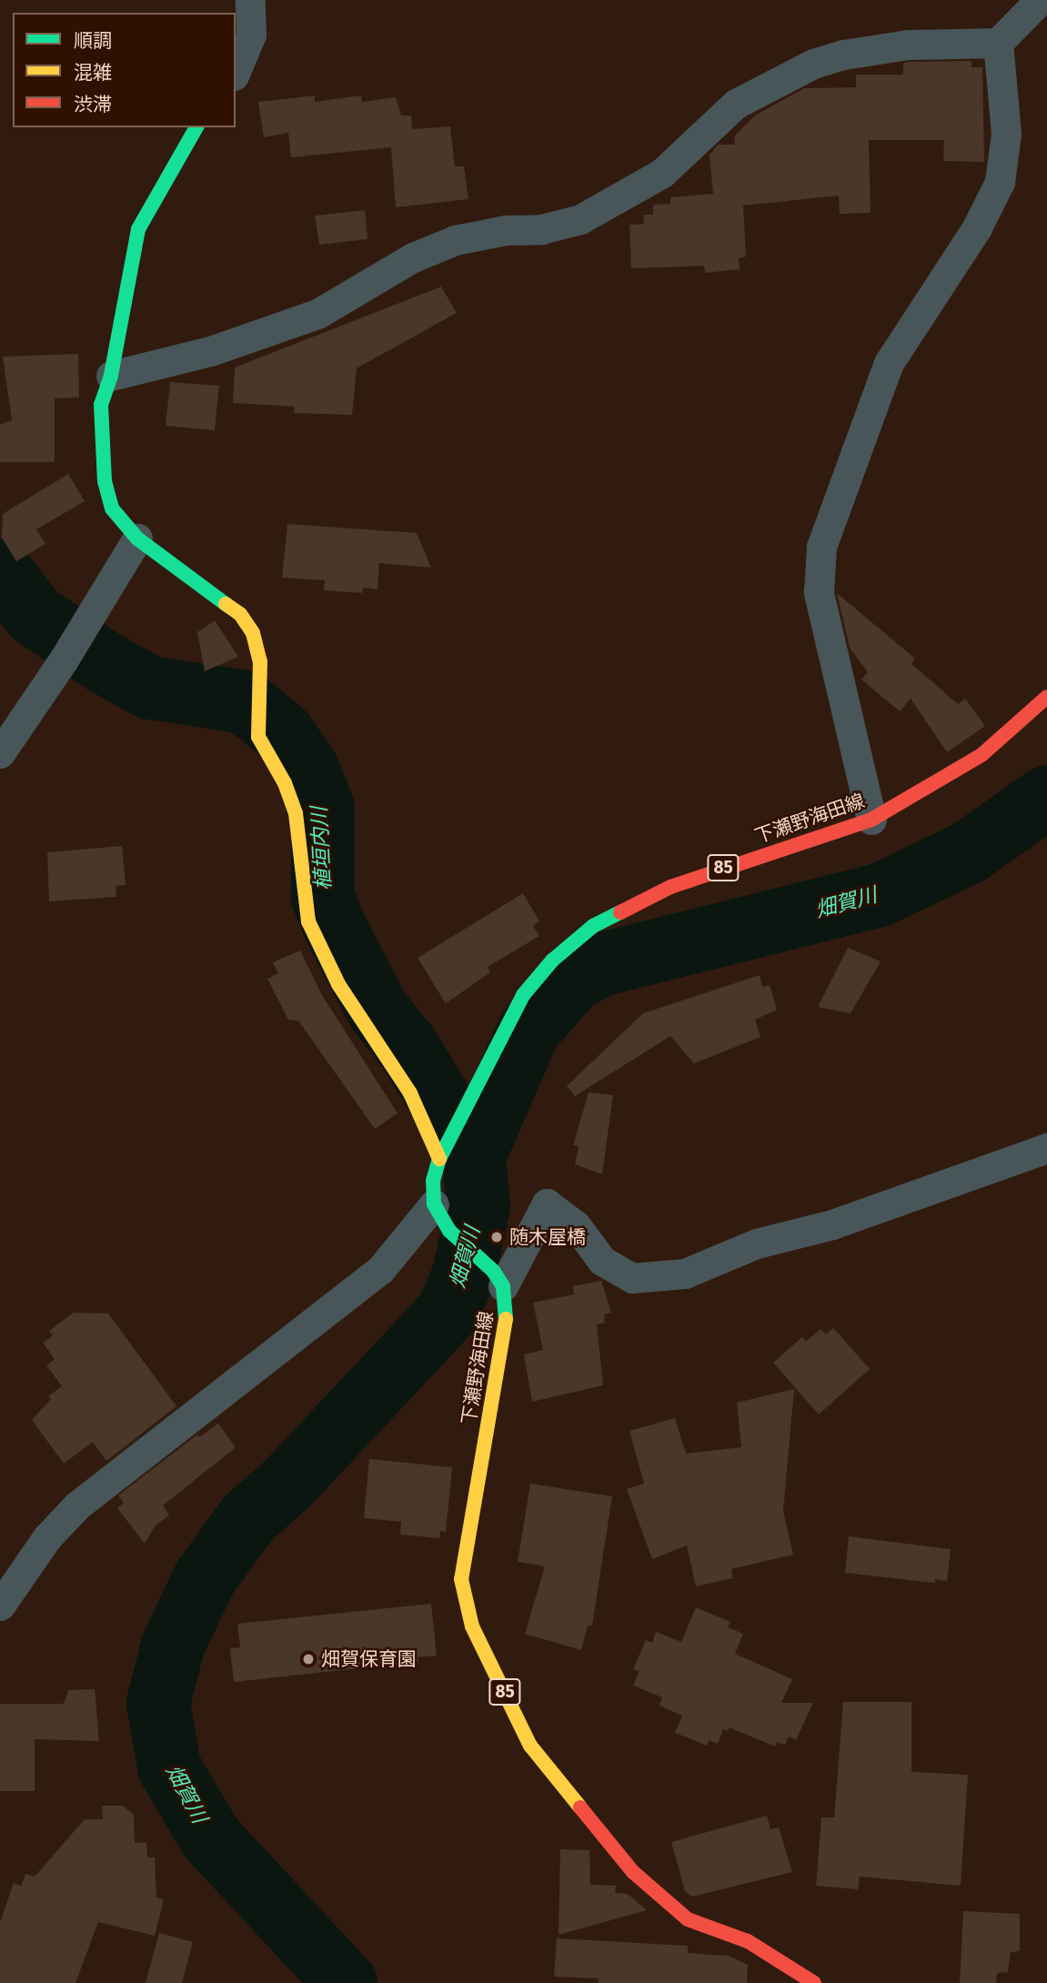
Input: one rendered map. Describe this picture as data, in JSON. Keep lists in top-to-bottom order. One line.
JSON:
{"streets":{"main road":["下瀬野海田線","85"]},"water":["植垣内川","畑賀川"],"places":["随木屋橋","畑賀保育園"],"legend":["順調","混雑","渋滞"]}
